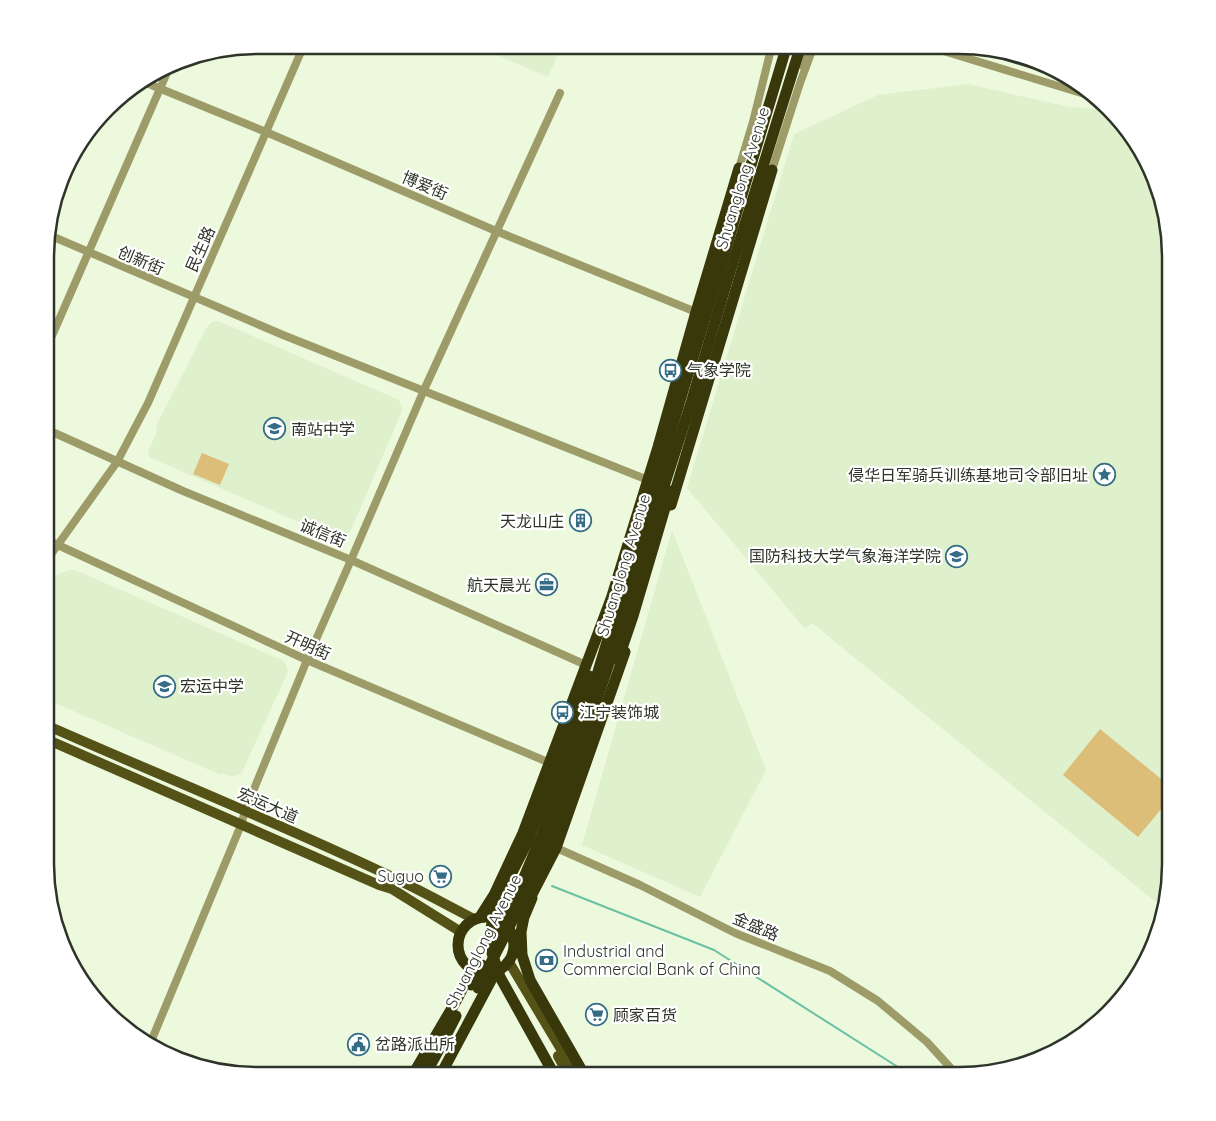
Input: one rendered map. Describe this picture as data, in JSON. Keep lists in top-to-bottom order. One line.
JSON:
{"streets":{"highway":["Shuanglong Avenue"],"main road":["宏运大道"],"street":["博爱街","民生路","创新街","诚信街","开明街","金盛路"]},"crossings":[["Shuanglong Avenue","博爱街"],["Shuanglong Avenue","创新街"],["Shuanglong Avenue","诚信街"],["Shuanglong Avenue","开明街"],["Shuanglong Avenue","宏运大道"],["Shuanglong Avenue","金盛路"],["博爱街","民生路"],["民生路","创新街"],["民生路","诚信街"],["民生路","开明街"]],"places":{"bus stop":["气象学院","江宁装饰城"],"school or university":["南站中学","国防科技大学气象海洋学院","宏运中学"],"place":["侵华日军骑兵训练基地司令部旧址"],"building":["天龙山庄"],"office":["航天晨光"],"supermarket":["Suguo","顾家百货"],"bank":["Industrial and Commercial Bank of China"],"public building":["岔路派出所"]}}
